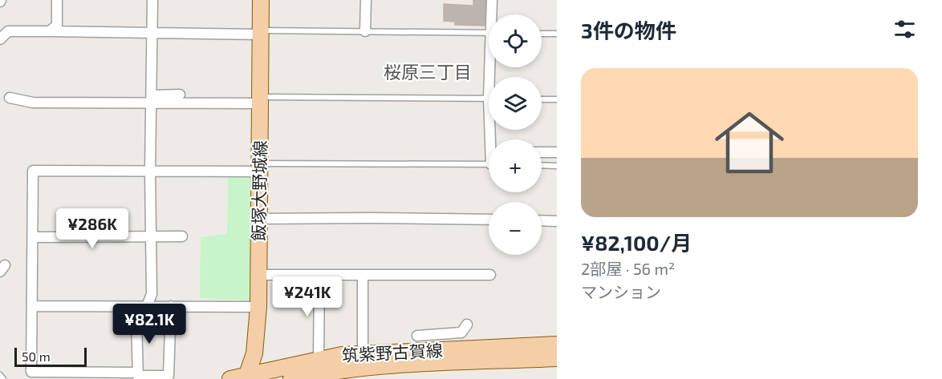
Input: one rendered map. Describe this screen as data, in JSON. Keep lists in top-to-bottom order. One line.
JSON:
{"streets":{"main road":["飯塚大野城線","筑紫野古賀線"]},"crossings":[["飯塚大野城線","筑紫野古賀線"]],"districts":["桜原三丁目"],"scale_bar":"50 m","page":{"heading":"3件の物件","map_buttons":["+","−"],"list":[{"name":"¥82,100/月","note":"2部屋 · 56 m² · マンション"}],"price":["¥286K","¥241K","¥82.1K"],"scale":"50 m"}}
